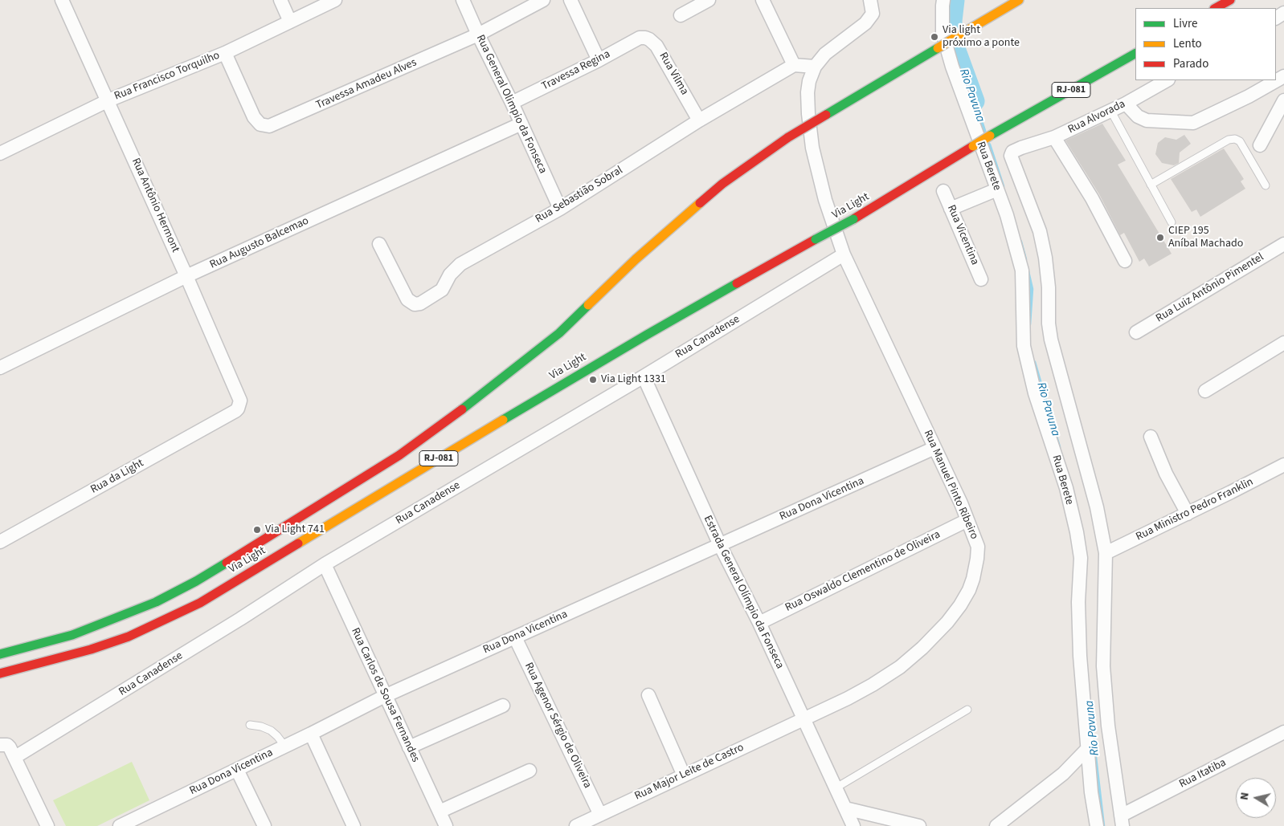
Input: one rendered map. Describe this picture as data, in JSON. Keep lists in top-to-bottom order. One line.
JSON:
{"streets":{"main road":["RJ-081","Via Light"],"street":["Travessa Regina","Rua Vilma","Rua Francisco Torquilho","Travessa Amadeu Alves","Rua General Olimpio da Fonseca","Rua Alvorada","Rua Berete","Rua Sebastião Sobral","Rua Antônio Hermont","Rua Vicentina","Rua Augusto Balcemao","Rua Luiz Antônio Pimentel","Rua Canadense","Rua da Light","Rua Manuel Pinto Ribeiro","Rua Dona Vicentina","Rua Ministro Pedro Franklin","Rua Oswaldo Clementino de Oliveira","Estrada General Olímpio da Fonseca","Rua Carlos de Sousa Fernandes","Rua Agenor Sérgio de Oliveira","Rua Major Leite de Castro","Rua Itatiba"]},"crossings":[["Travessa Regina","Rua Vilma"],["Travessa Regina","Rua General Olimpio da Fonseca"],["Rua Vilma","Rua Sebastião Sobral"],["Rua Francisco Torquilho","Travessa Amadeu Alves"],["Rua Francisco Torquilho","Rua Antônio Hermont"],["Travessa Amadeu Alves","Rua General Olimpio da Fonseca"],["Rua General Olimpio da Fonseca","Rua Sebastião Sobral"],["Rua General Olimpio da Fonseca","Rua Augusto Balcemao"],["Rua Alvorada","Rua Ministro Pedro Franklin"],["Rua Antônio Hermont","Rua Augusto Balcemao"],["Rua Antônio Hermont","Rua da Light"],["Rua Canadense","Rua Manuel Pinto Ribeiro"],["Rua Canadense","Estrada General Olímpio da Fonseca"],["Rua Canadense","Rua Carlos de Sousa Fernandes"],["Rua Manuel Pinto Ribeiro","Rua Dona Vicentina"],["Rua Manuel Pinto Ribeiro","Rua Oswaldo Clementino de Oliveira"],["Rua Manuel Pinto Ribeiro","Estrada General Olímpio da Fonseca"],["Rua Manuel Pinto Ribeiro","Rua Major Leite de Castro"],["Rua Dona Vicentina","Estrada General Olímpio da Fonseca"],["Rua Dona Vicentina","Rua Carlos de Sousa Fernandes"],["Rua Dona Vicentina","Rua Agenor Sérgio de Oliveira"],["Rua Oswaldo Clementino de Oliveira","Estrada General Olímpio da Fonseca"],["Estrada General Olímpio da Fonseca","Rua Major Leite de Castro"],["Rua Agenor Sérgio de Oliveira","Rua Major Leite de Castro"]],"water":["Rio Pavuna"],"places":["Via light próximo a ponte","CIEP 195 Aníbal Machado","Via Light 1331","Via Light 741"],"legend":["Livre","Lento","Parado"],"north":"left"}
